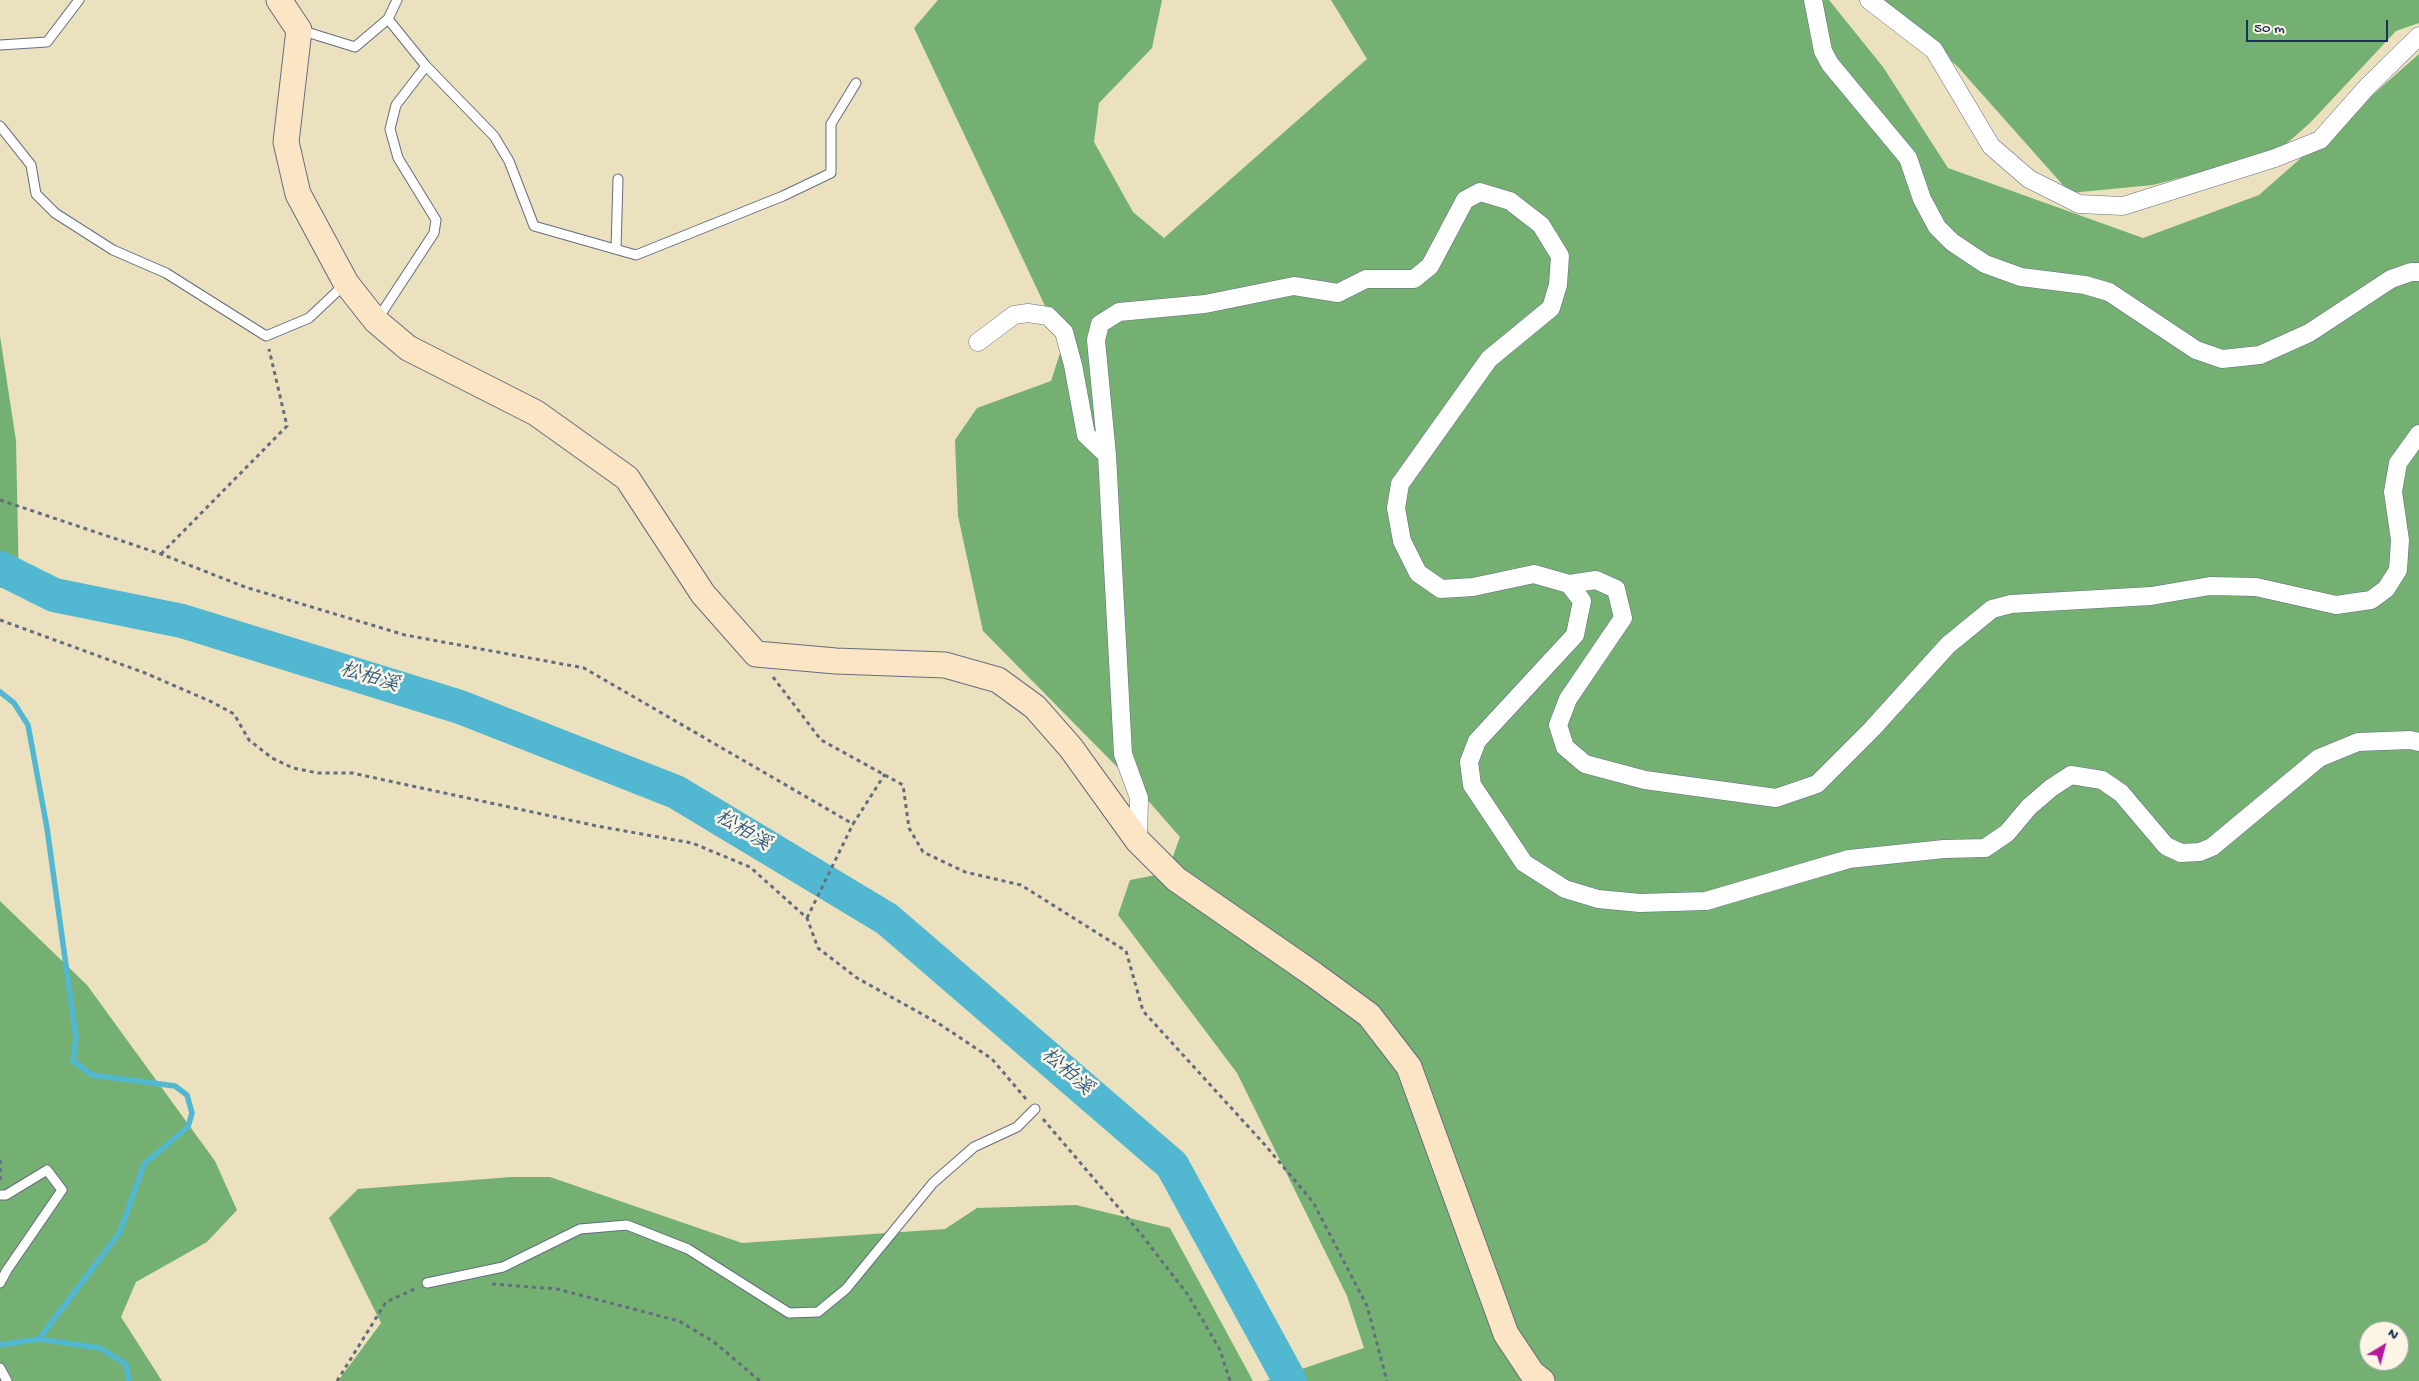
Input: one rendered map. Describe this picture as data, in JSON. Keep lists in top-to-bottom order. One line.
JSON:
{"water":["松柏溪"],"scale_bar":"50 m","north":"top right"}
